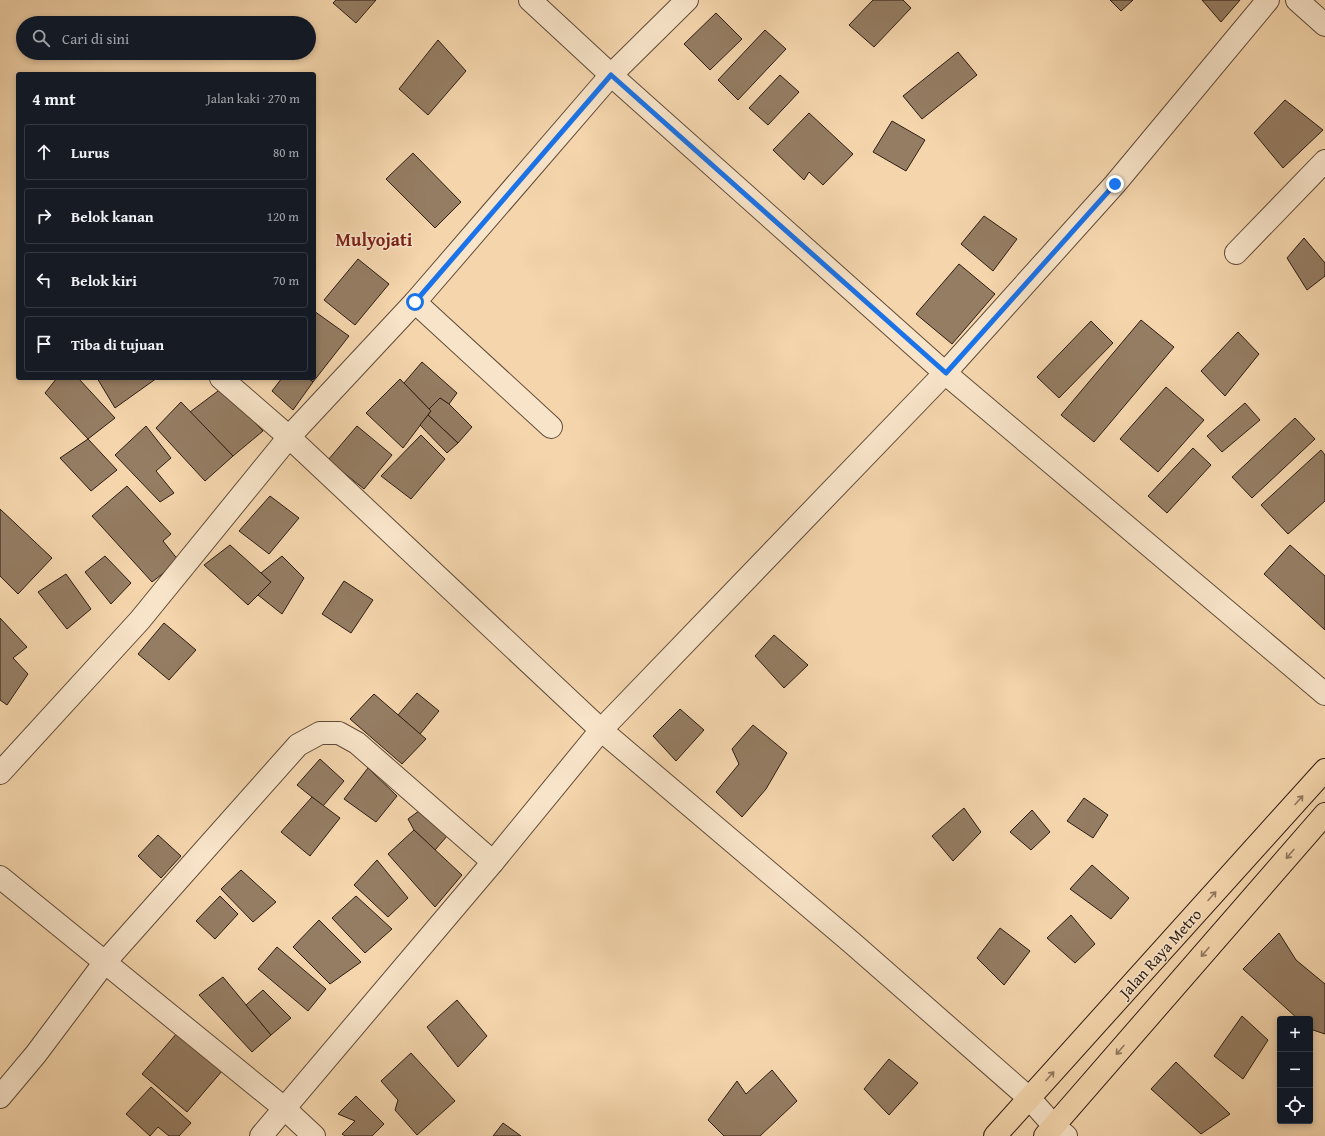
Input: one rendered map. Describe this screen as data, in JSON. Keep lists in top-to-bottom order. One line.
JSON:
{"streets":{"highway":["Jalan Raya Metro"]},"districts":["Mulyojati"],"page":{"search":"Cari di sini","heading":["4 mnt","Jalan kaki · 270 m"],"list":[["Lurus","80 m"],["Belok kanan","120 m"],["Belok kiri","70 m"],"Tiba di tujuan"],"map_buttons":["+","−"]}}
